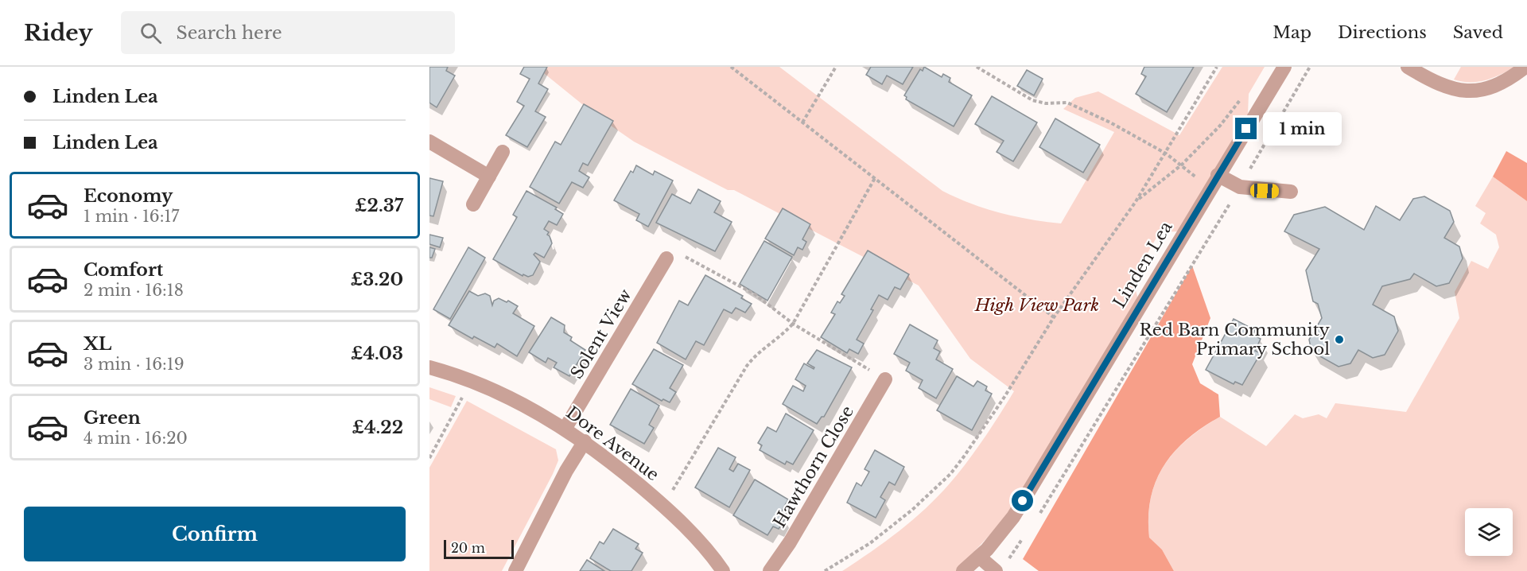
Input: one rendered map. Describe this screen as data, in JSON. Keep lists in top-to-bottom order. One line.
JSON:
{"streets":{"street":["Linden Lea","Solent View","Dore Avenue","Hawthorn Close"]},"crossings":[["Solent View","Dore Avenue"]],"parks":["High View Park"],"places":["Red Barn Community Primary School"],"scale_bar":"20 m","page":{"header":"Ridey","search":"Search here","nav":["Map","Directions","Saved"],"banner":["Linden Lea","Linden Lea"],"bubble":"1 min","list":[{"name":"Economy","note":"1 min · 16:17","value":"£2.37"},{"name":"Comfort","note":"2 min · 16:18","value":"£3.20"},{"name":"XL","note":"3 min · 16:19","value":"£4.03"},{"name":"Green","note":"4 min · 16:20","value":"£4.22"}],"buttons":"Confirm","scale":"20 m"}}
